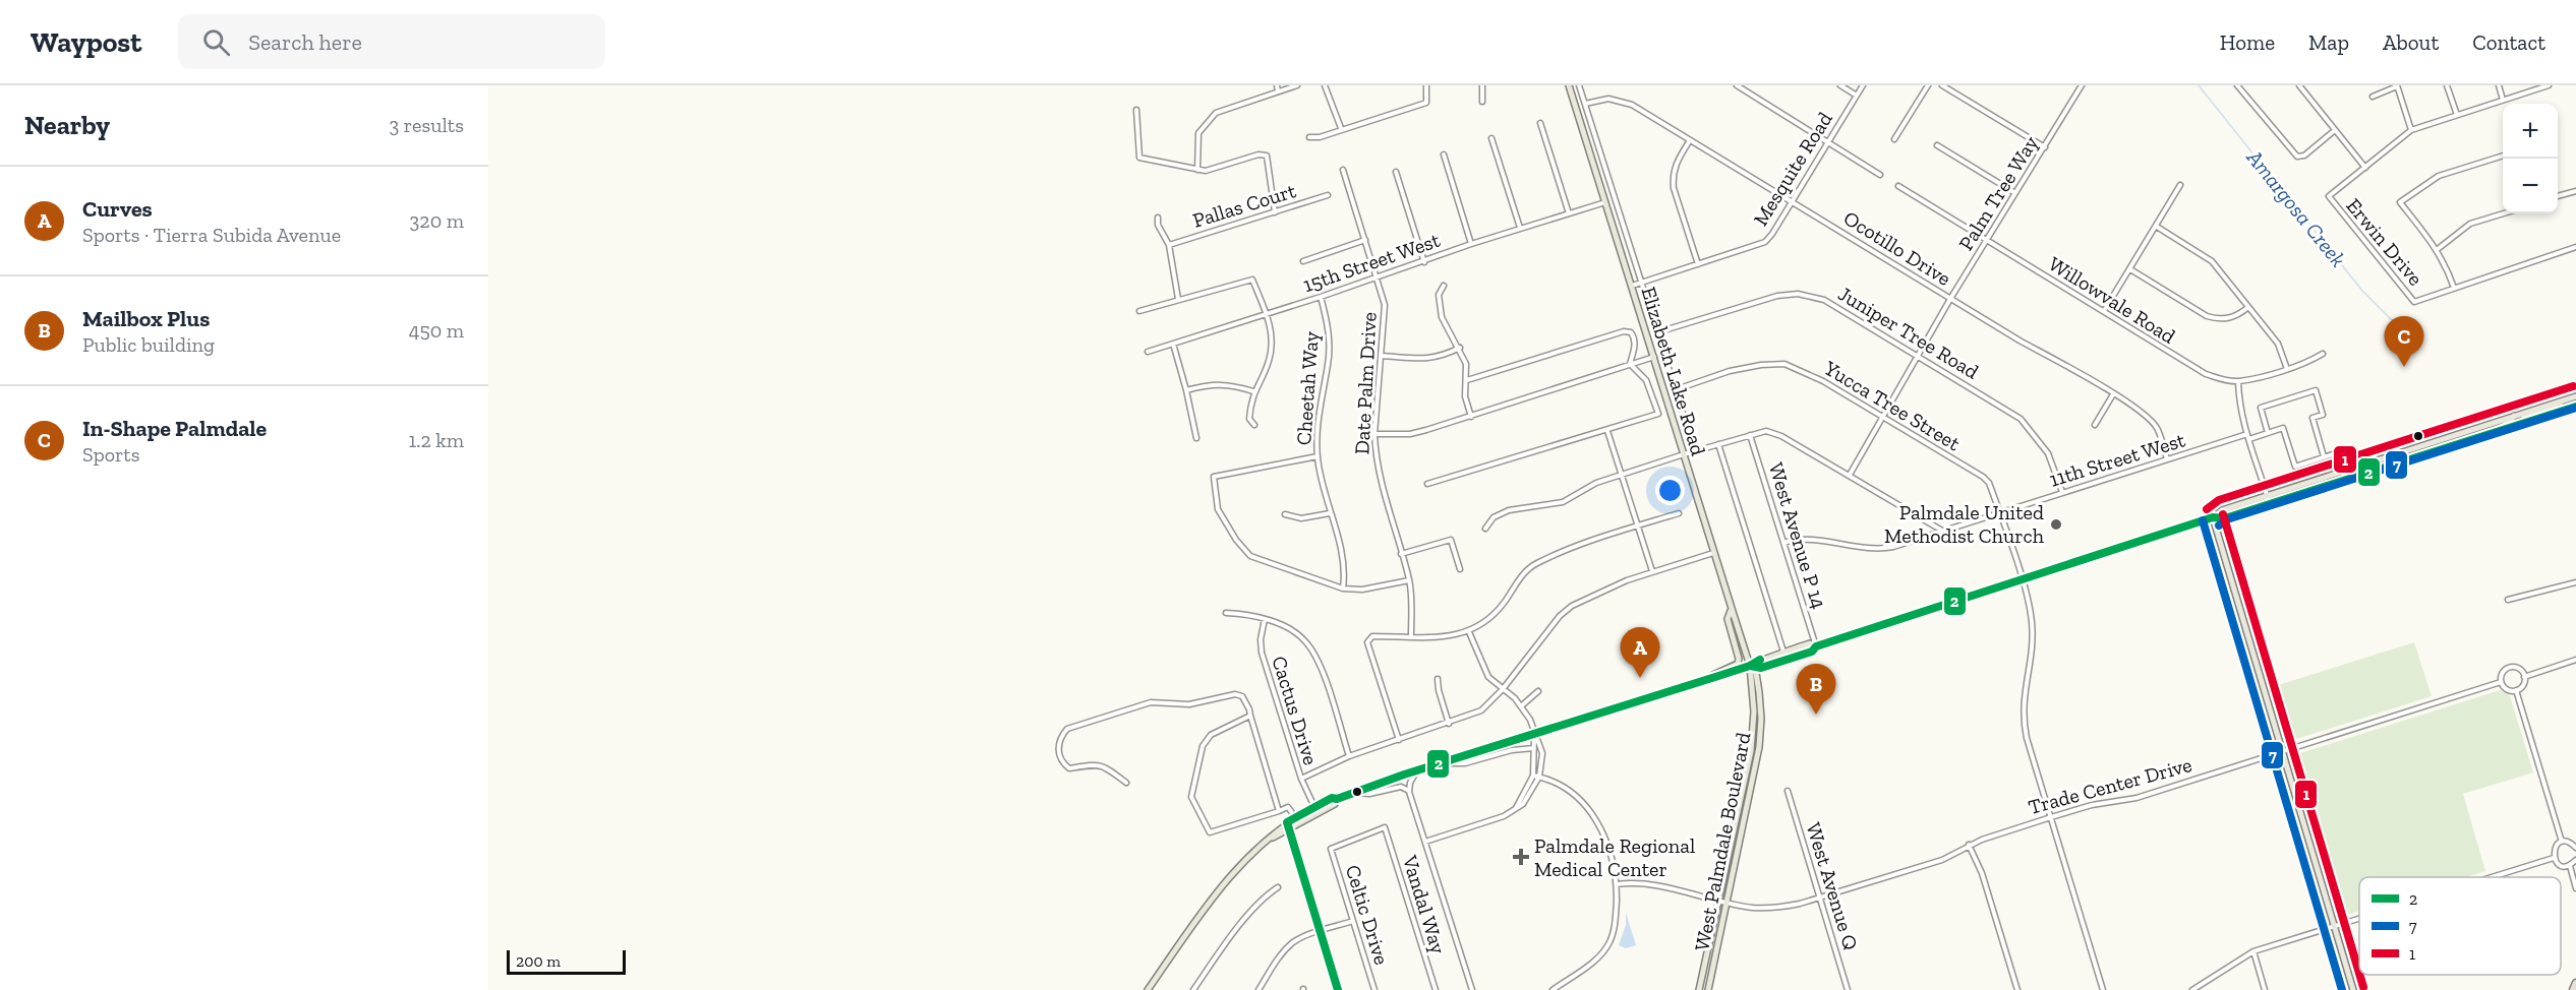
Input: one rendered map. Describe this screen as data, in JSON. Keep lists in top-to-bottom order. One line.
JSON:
{"streets":{"main road":["Elizabeth Lake Road","West Palmdale Boulevard"],"street":["Mesquite Road","Palm Tree Way","Pallas Court","Erwin Drive","Ocotillo Drive","15th Street West","Willowvale Road","Juniper Tree Road","Date Palm Drive","Cheetah Way","Yucca Tree Street","11th Street West","West Avenue P 14","Cactus Drive","Trade Center Drive","West Avenue Q","Vandal Way","Celtic Drive"]},"crossings":[["Mesquite Road","Ocotillo Drive"],["Mesquite Road","Elizabeth Lake Road"],["Palm Tree Way","Ocotillo Drive"],["Palm Tree Way","Willowvale Road"],["Palm Tree Way","Juniper Tree Road"],["Palm Tree Way","Yucca Tree Street"],["Ocotillo Drive","11th Street West"],["15th Street West","Elizabeth Lake Road"],["15th Street West","Date Palm Drive"],["15th Street West","Cheetah Way"],["Juniper Tree Road","11th Street West"],["Elizabeth Lake Road","West Palmdale Boulevard"],["Yucca Tree Street","11th Street West"],["Yucca Tree Street","Trade Center Drive"],["11th Street West","West Avenue P 14"],["Trade Center Drive","West Palmdale Boulevard"],["Trade Center Drive","West Avenue Q"],["Vandal Way","Celtic Drive"]],"water":["Amargosa Creek"],"places":{"other":["Palmdale United Methodist Church"],"health":["Palmdale Regional Medical Center"]},"lines":["transit line 1","transit line 2","transit line 7"],"legend":["2","7","1"],"scale_bar":"200 m","page":{"header":"Waypost","search":"Search here","nav":["Home","Map","About","Contact"],"heading":["Nearby","3 results"],"map_buttons":["+","−"],"list":[{"mark":"A","name":"Curves","note":"Sports · Tierra Subida Avenue","value":"320 m"},{"mark":"B","name":"Mailbox Plus","note":"Public building","value":"450 m"},{"mark":"C","name":"In-Shape Palmdale","note":"Sports","value":"1.2 km"}],"pins":["C","A","B"],"scale":"200 m"}}
